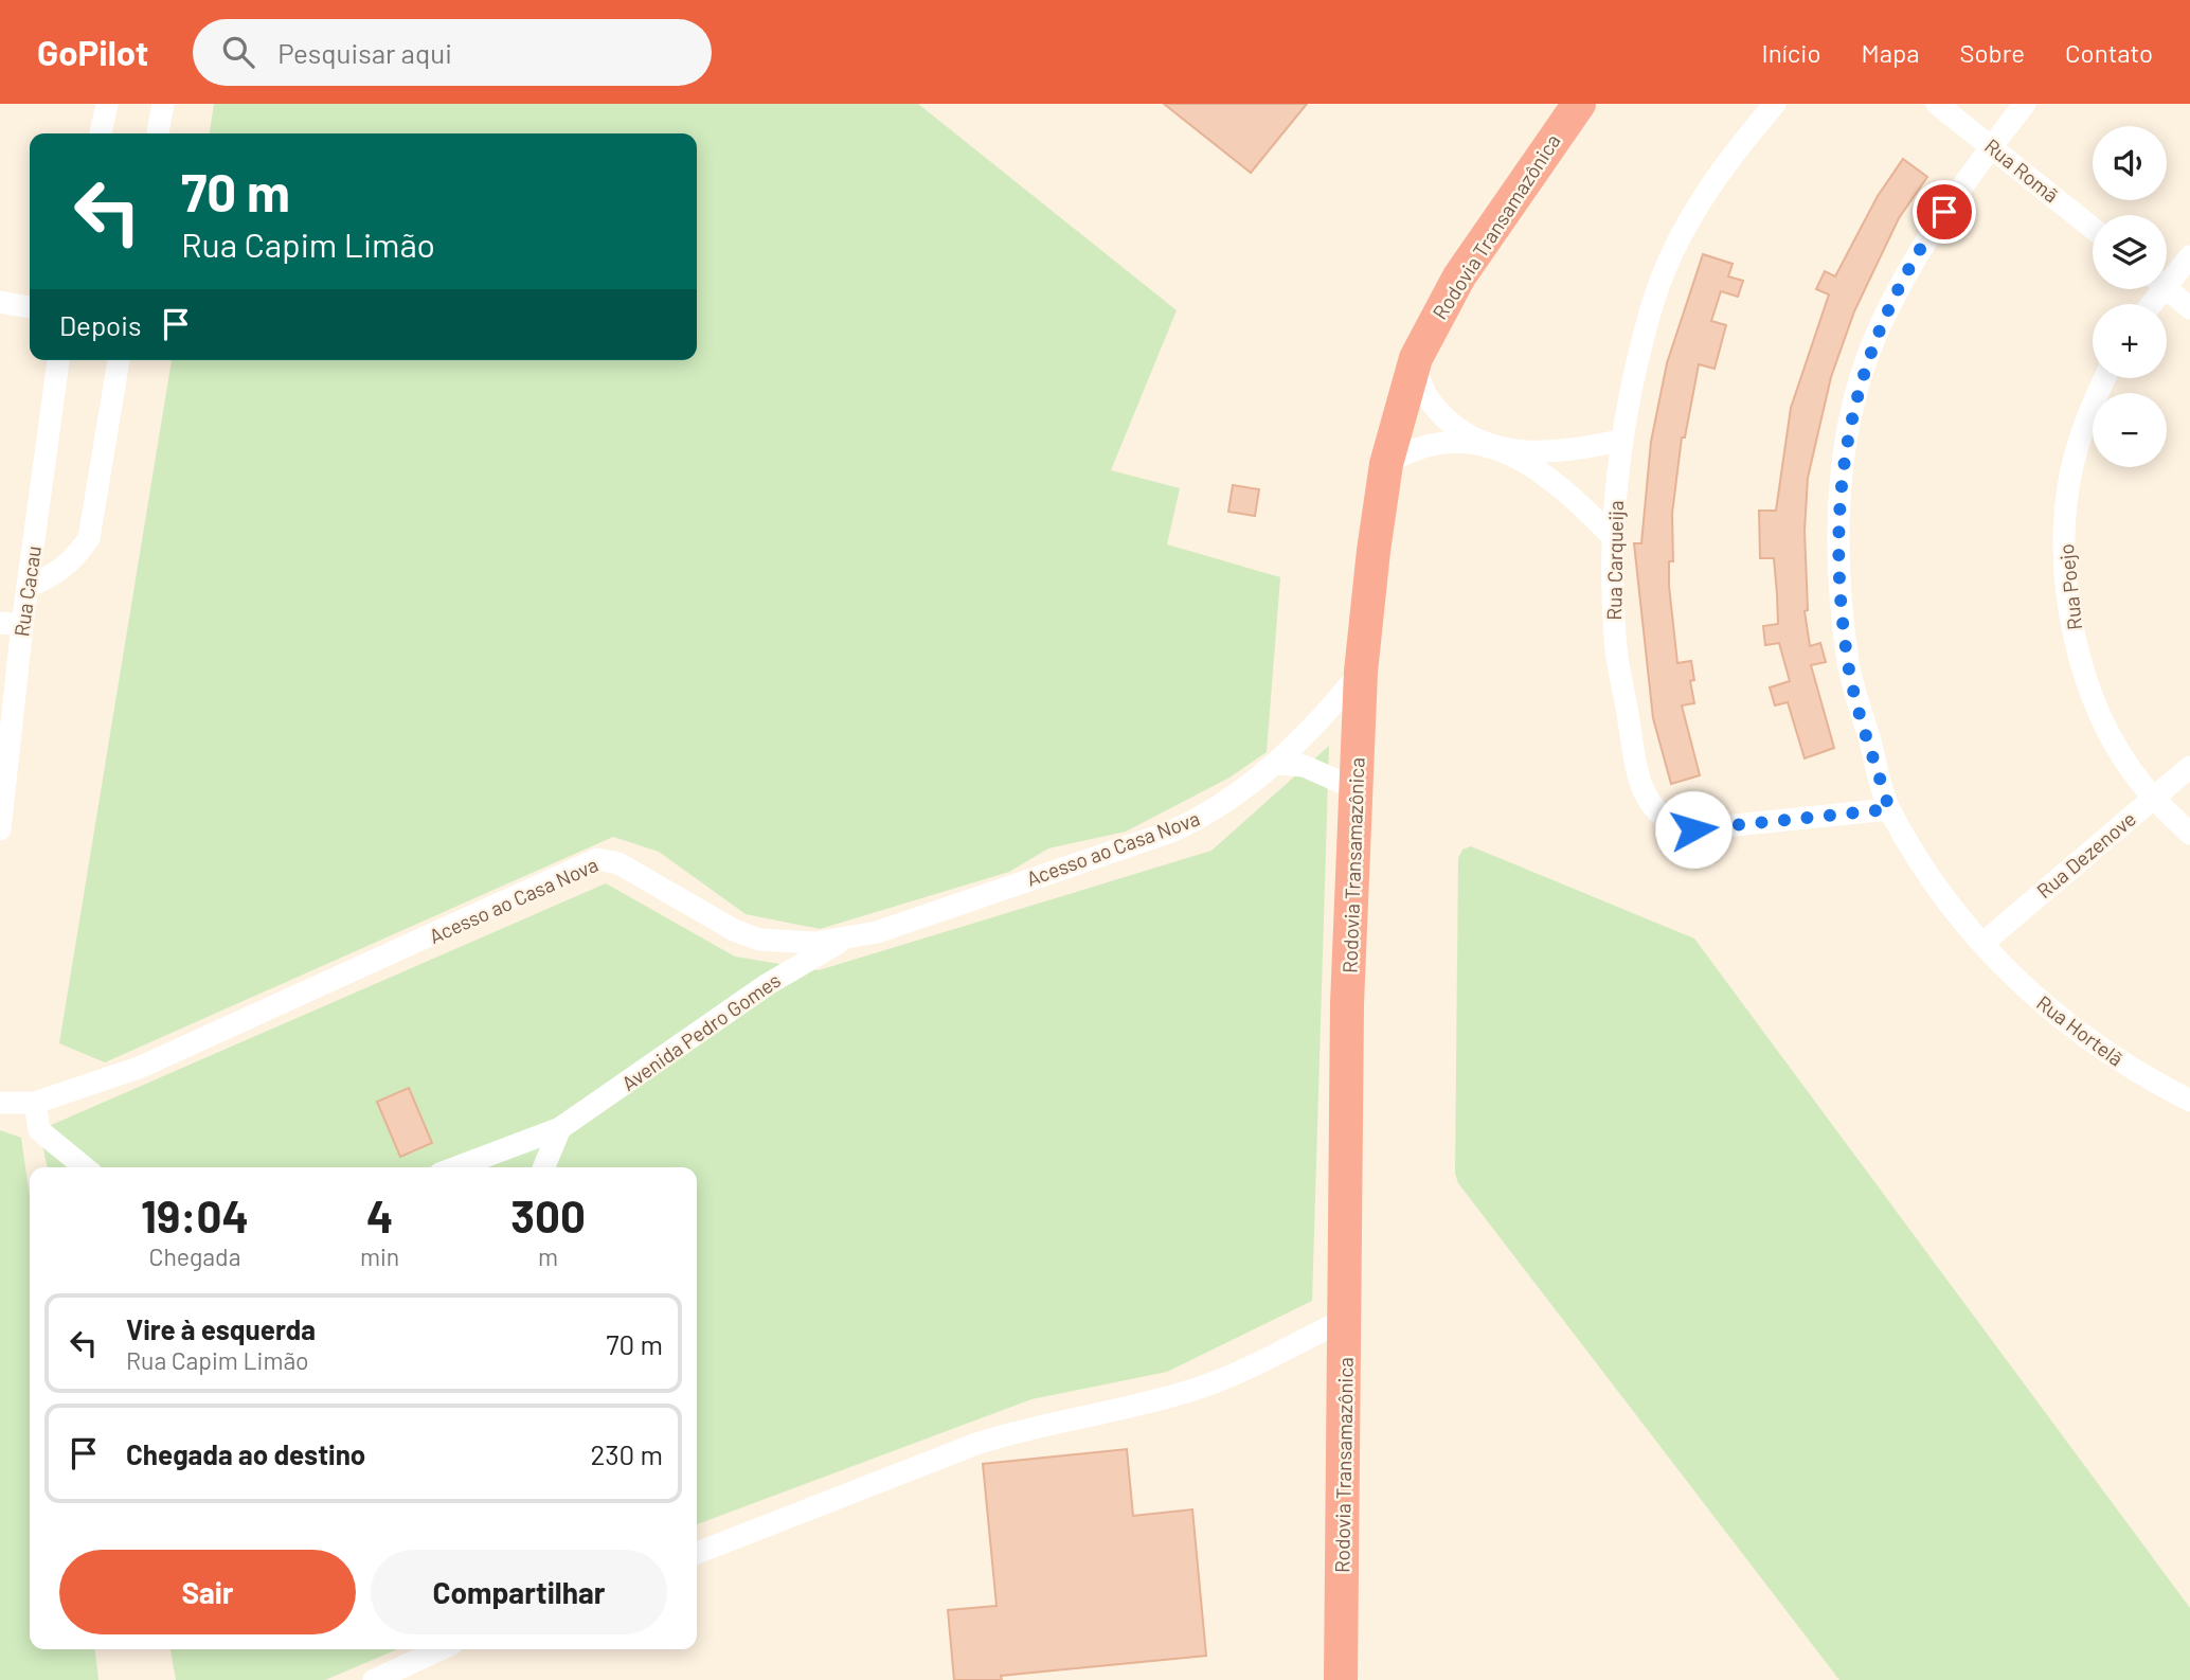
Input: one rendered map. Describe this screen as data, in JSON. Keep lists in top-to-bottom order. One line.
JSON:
{"streets":{"highway":["Rodovia Transamazônica"],"street":["Rua Romã","Rua Carqueija","Rua Poejo","Rua Cacau","Acesso ao Casa Nova","Rua Dezenove","Rua Hortelã","Avenida Pedro Gomes"]},"crossings":[["Rua Romã","Rua Hortelã"],["Rodovia Transamazônica","Acesso ao Casa Nova"],["Rua Carqueija","Rua Hortelã"],["Rua Poejo","Rua Dezenove"],["Acesso ao Casa Nova","Avenida Pedro Gomes"],["Rua Dezenove","Rua Hortelã"]],"page":{"header":"GoPilot","search":"Pesquisar aqui","nav":["Início","Mapa","Sobre","Contato"],"map_buttons":["+","−"],"turn":["70 m","Rua Capim Limão"],"then":"Depois","eta":["19:04","Chegada","4","min","300","m"],"list":[{"name":"Vire à esquerda","note":"Rua Capim Limão","value":"70 m"},{"name":"Chegada ao destino","value":"230 m"}],"buttons":["Sair","Compartilhar"]}}
